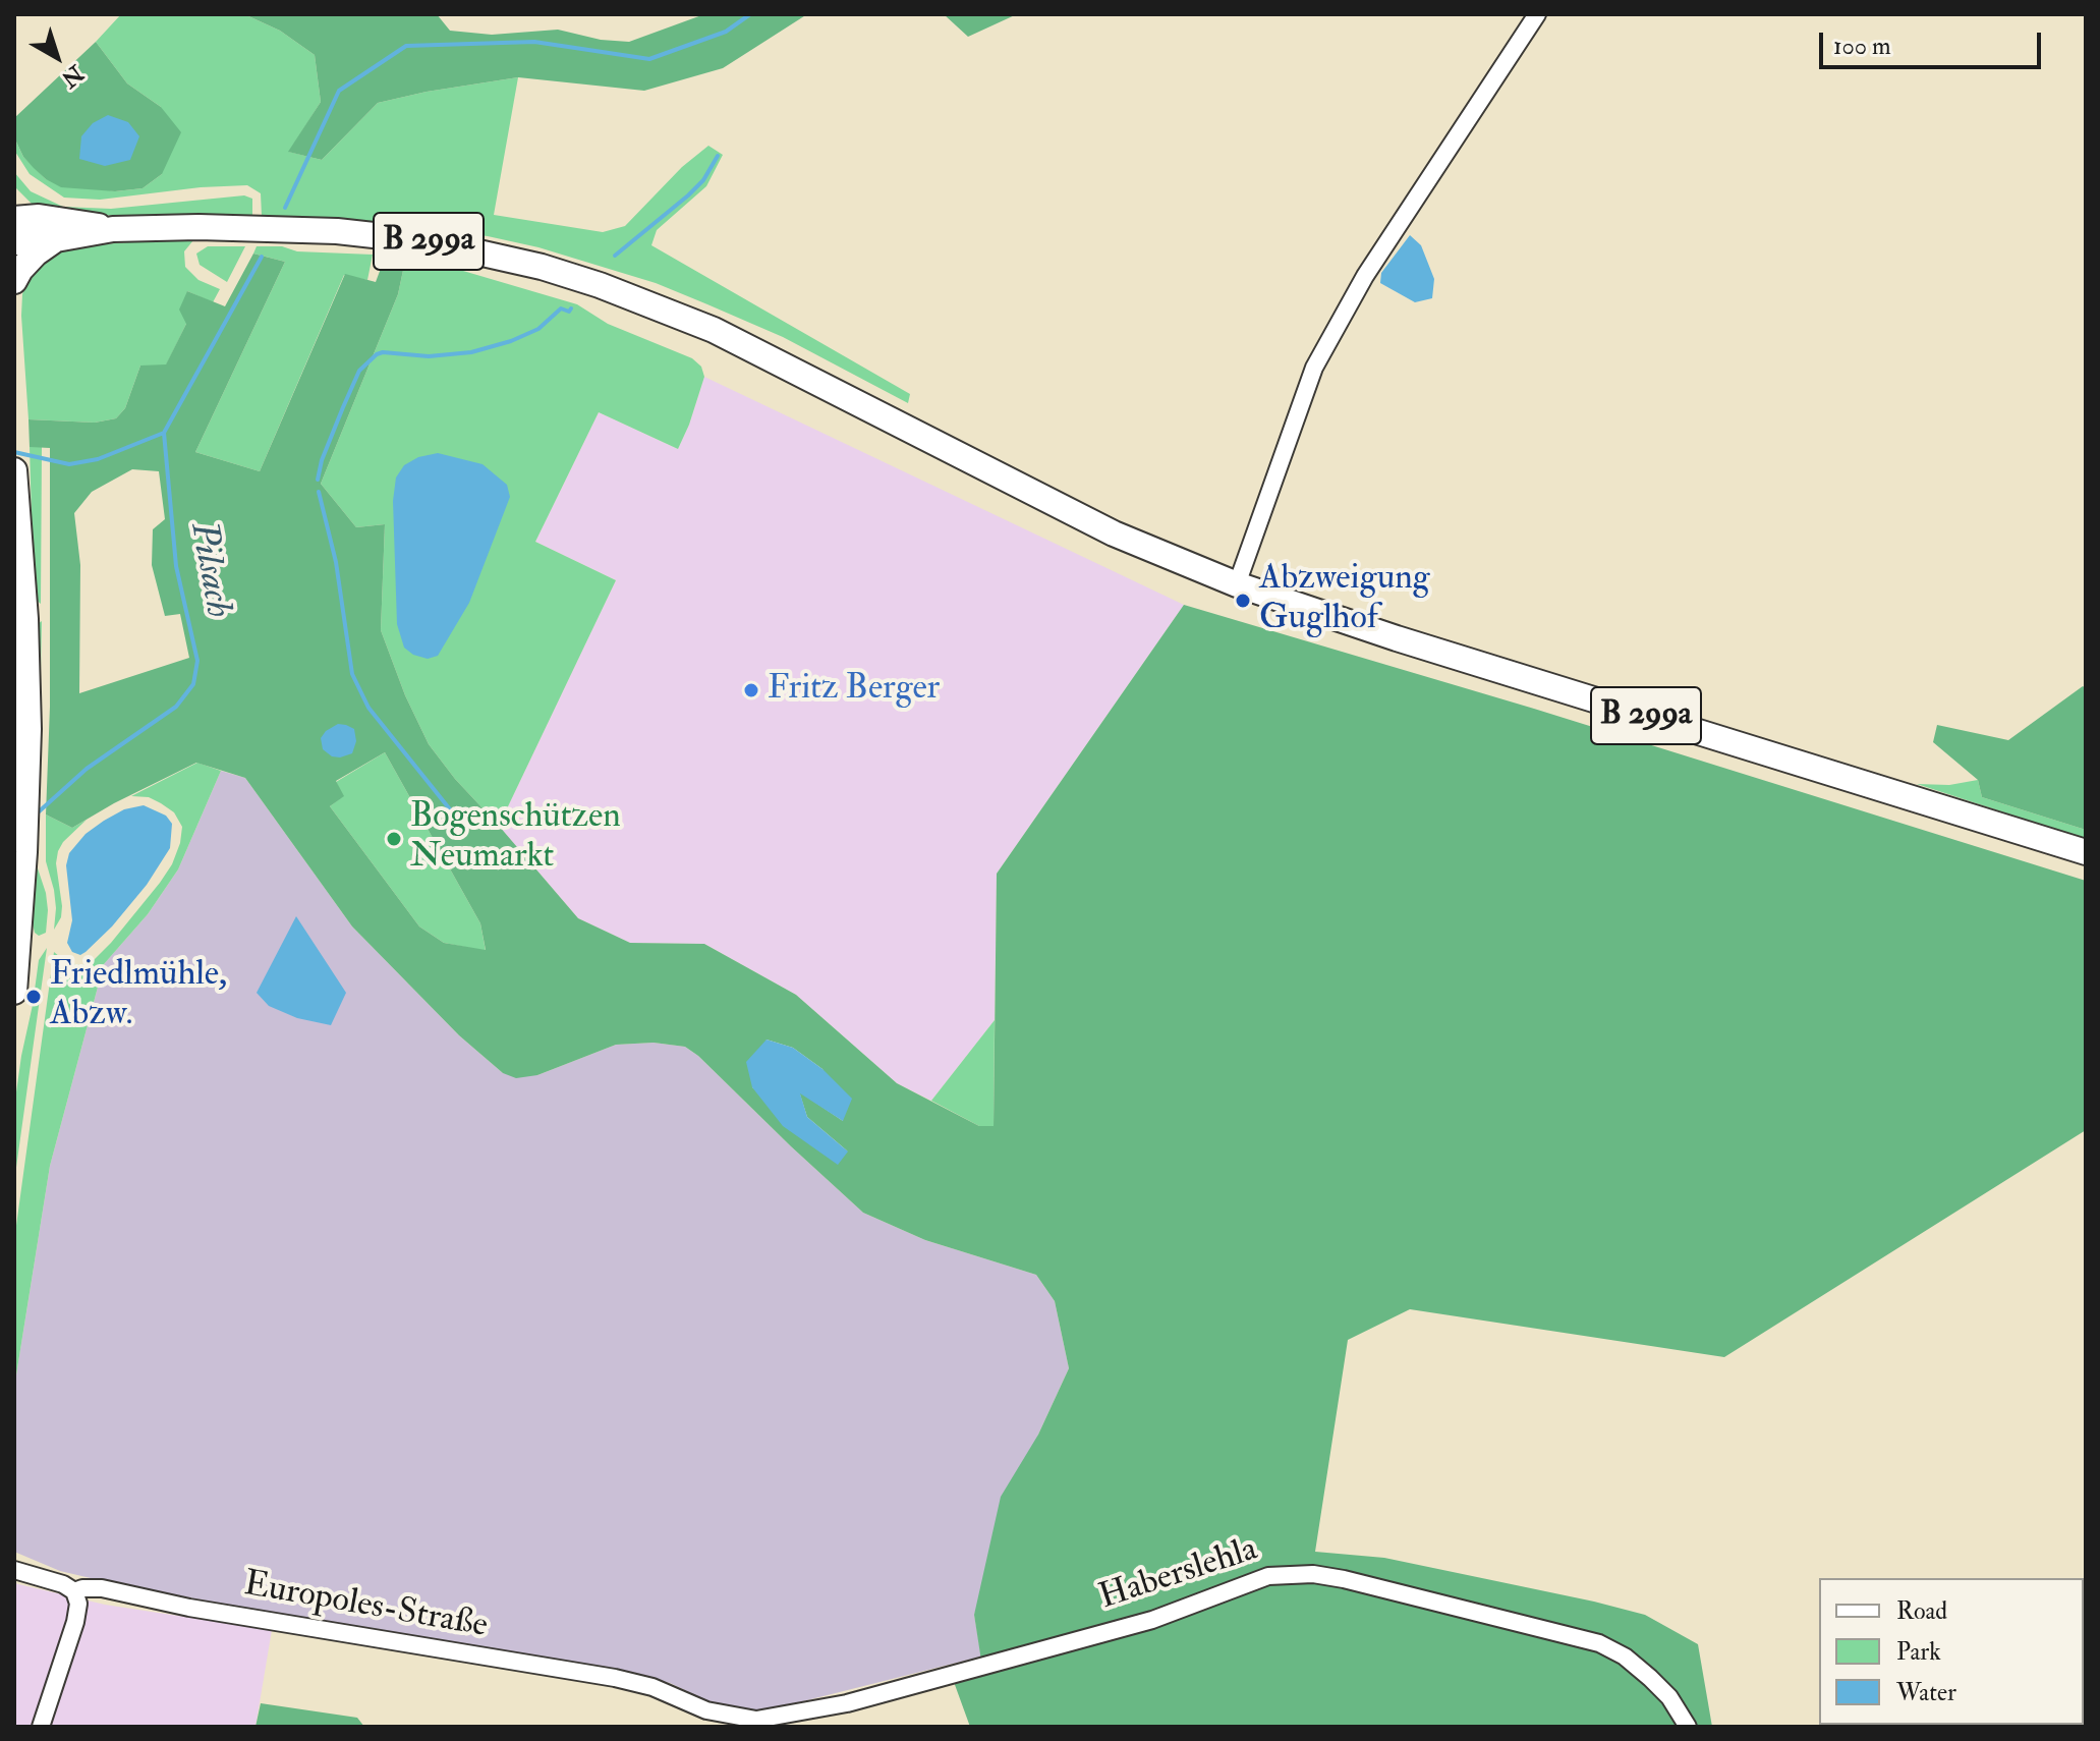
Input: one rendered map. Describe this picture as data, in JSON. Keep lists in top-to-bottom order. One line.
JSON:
{"streets":{"main road":["B 299a"],"street":["Haberslehla","Europoles-Straße"]},"crossings":[["Haberslehla","Europoles-Straße"]],"water":["Pilsach"],"places":["Abzweigung Guglhof","Fritz Berger","Bogenschützen Neumarkt","Friedlmühle, Abzw."],"legend":["Road","Park","Water"],"scale_bar":"100 m","north":"bottom right"}
